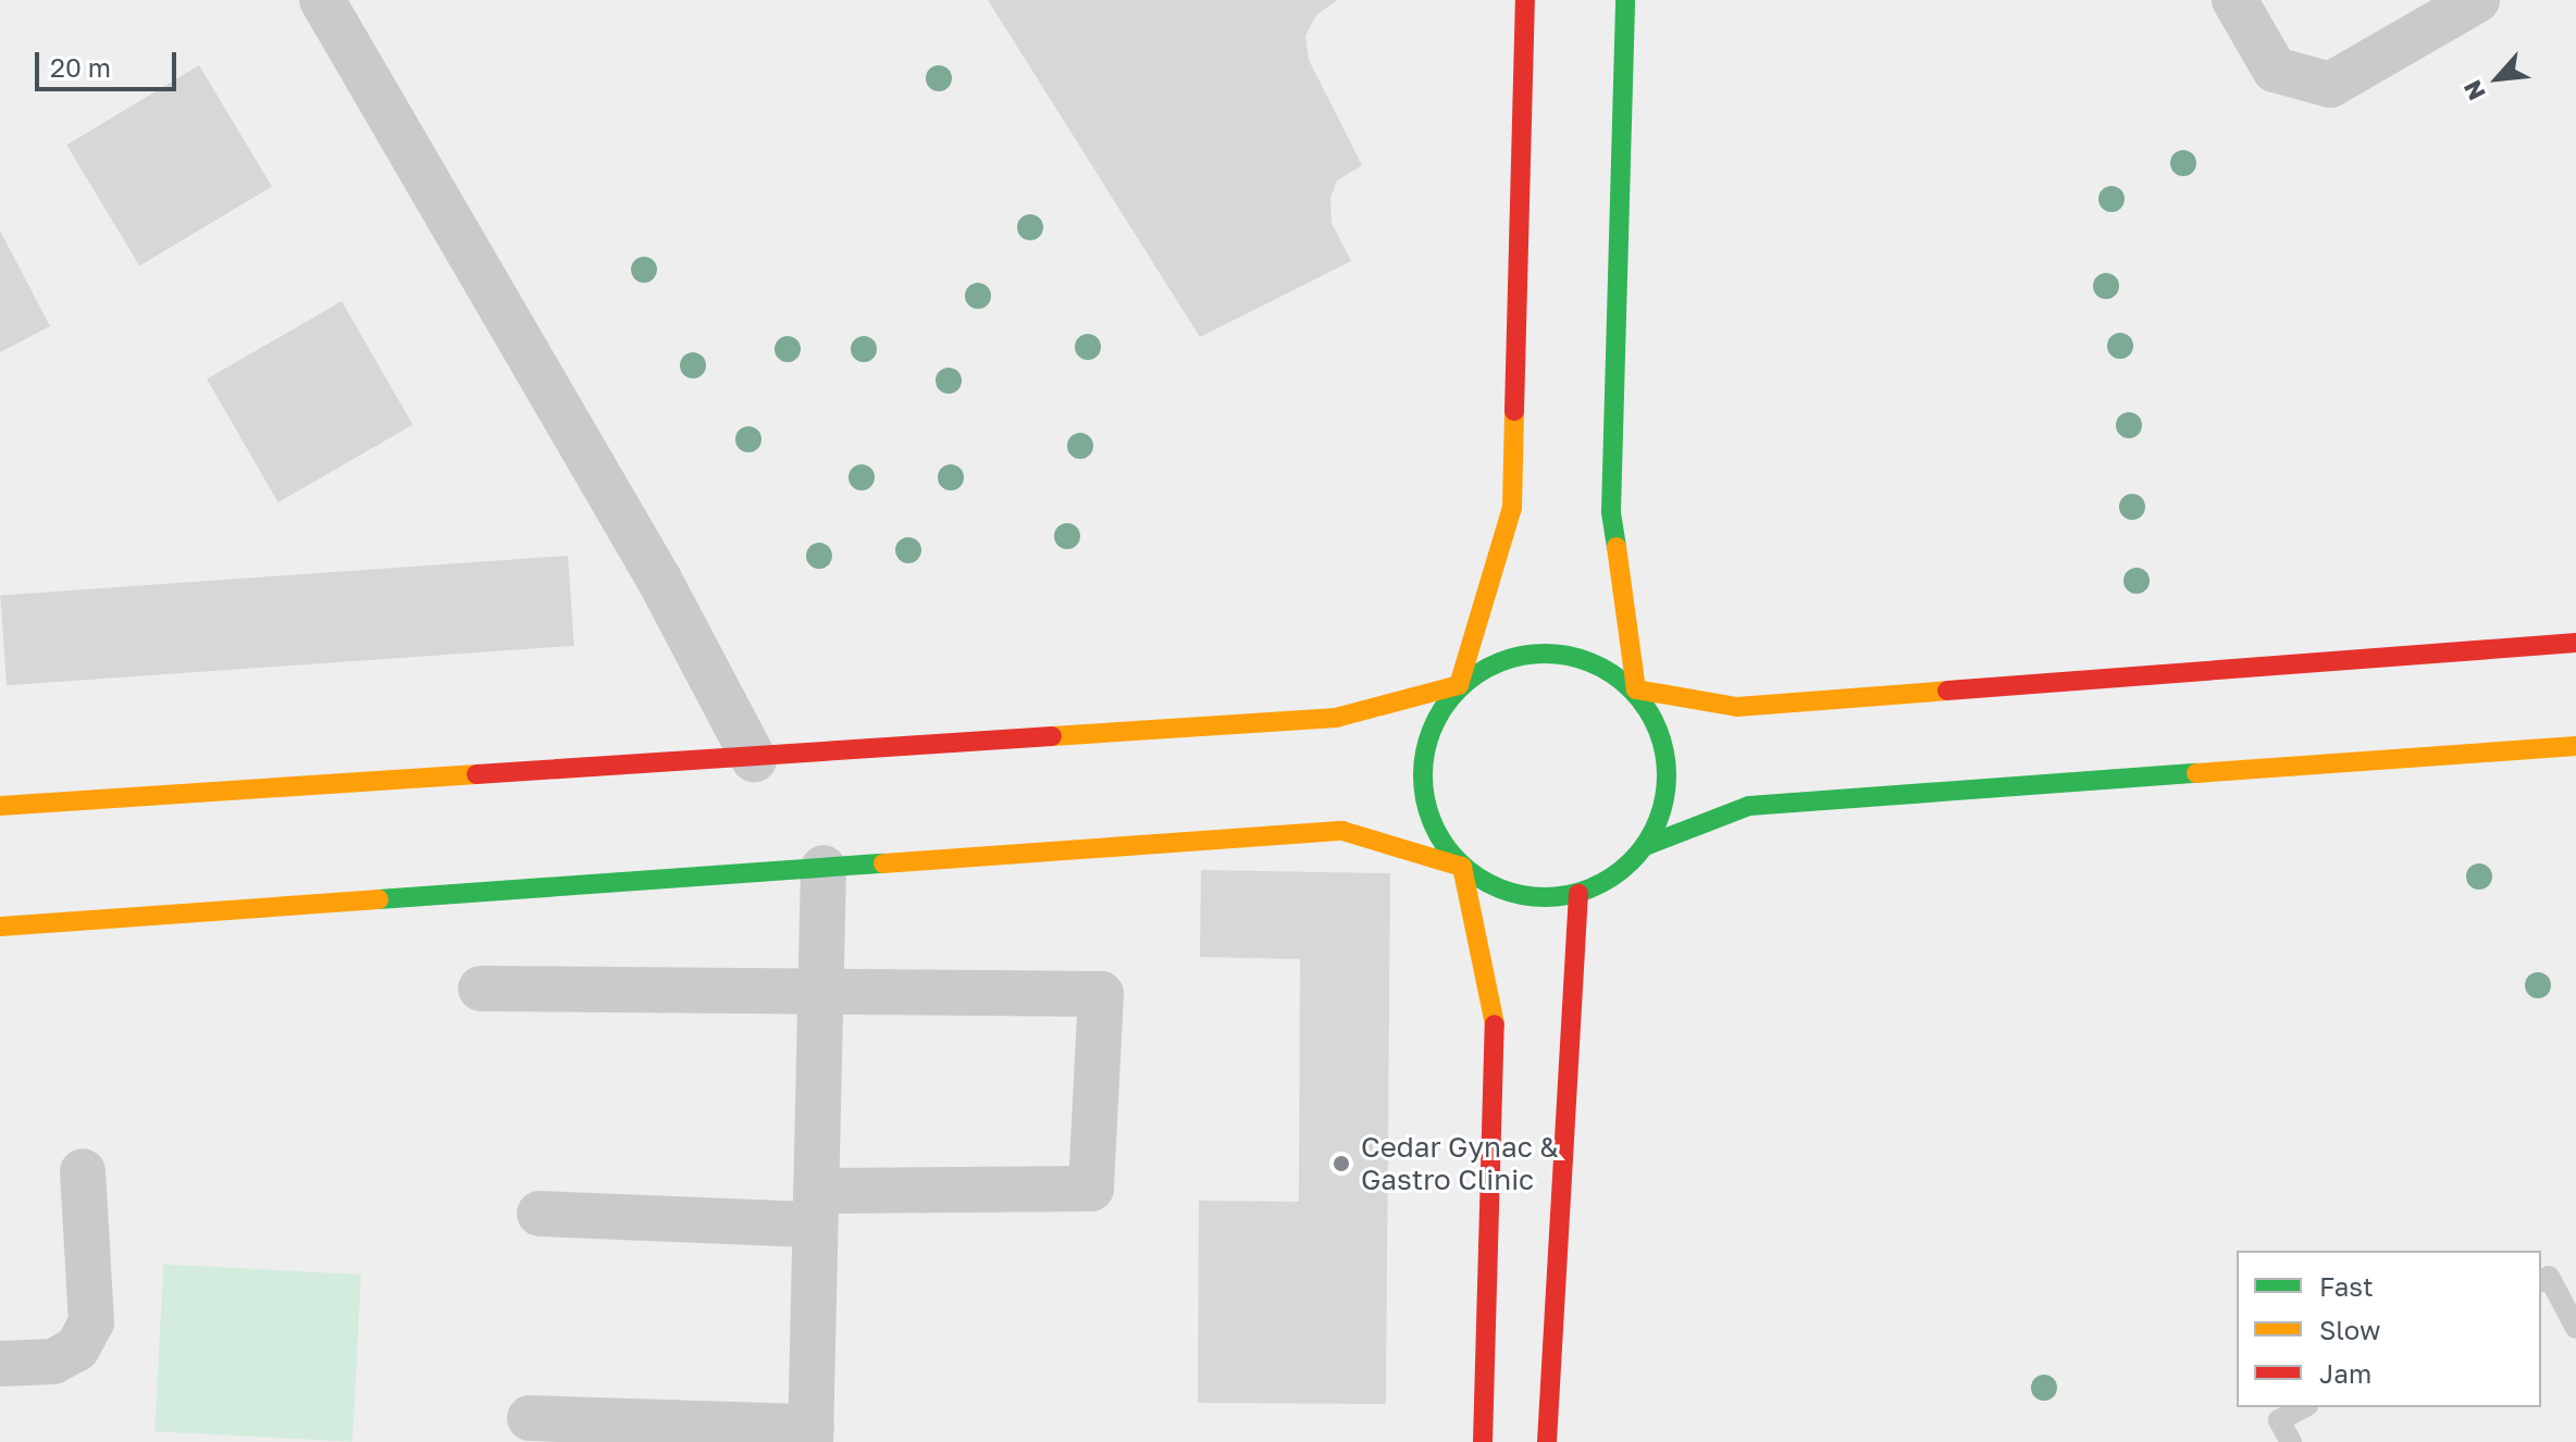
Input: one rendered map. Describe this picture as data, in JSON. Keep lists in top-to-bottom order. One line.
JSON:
{"places":["Cedar Gynac & Gastro Clinic"],"legend":["Fast","Slow","Jam"],"scale_bar":"20 m","north":"bottom left"}
